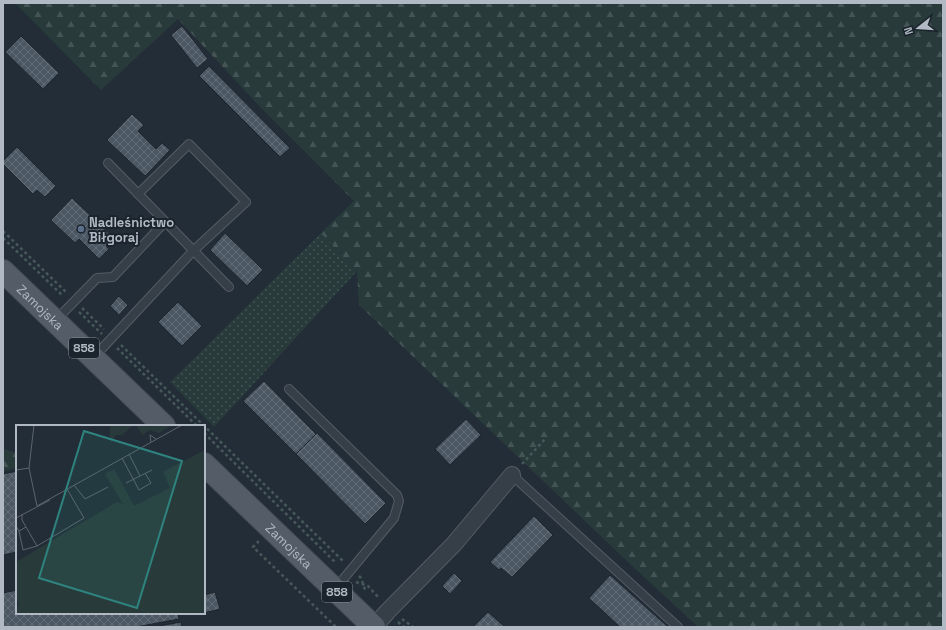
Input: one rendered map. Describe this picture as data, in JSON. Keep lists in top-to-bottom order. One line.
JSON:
{"streets":{"main road":["Zamojska","858"]},"places":["Nadleśnictwo Biłgoraj"],"north":"left"}
